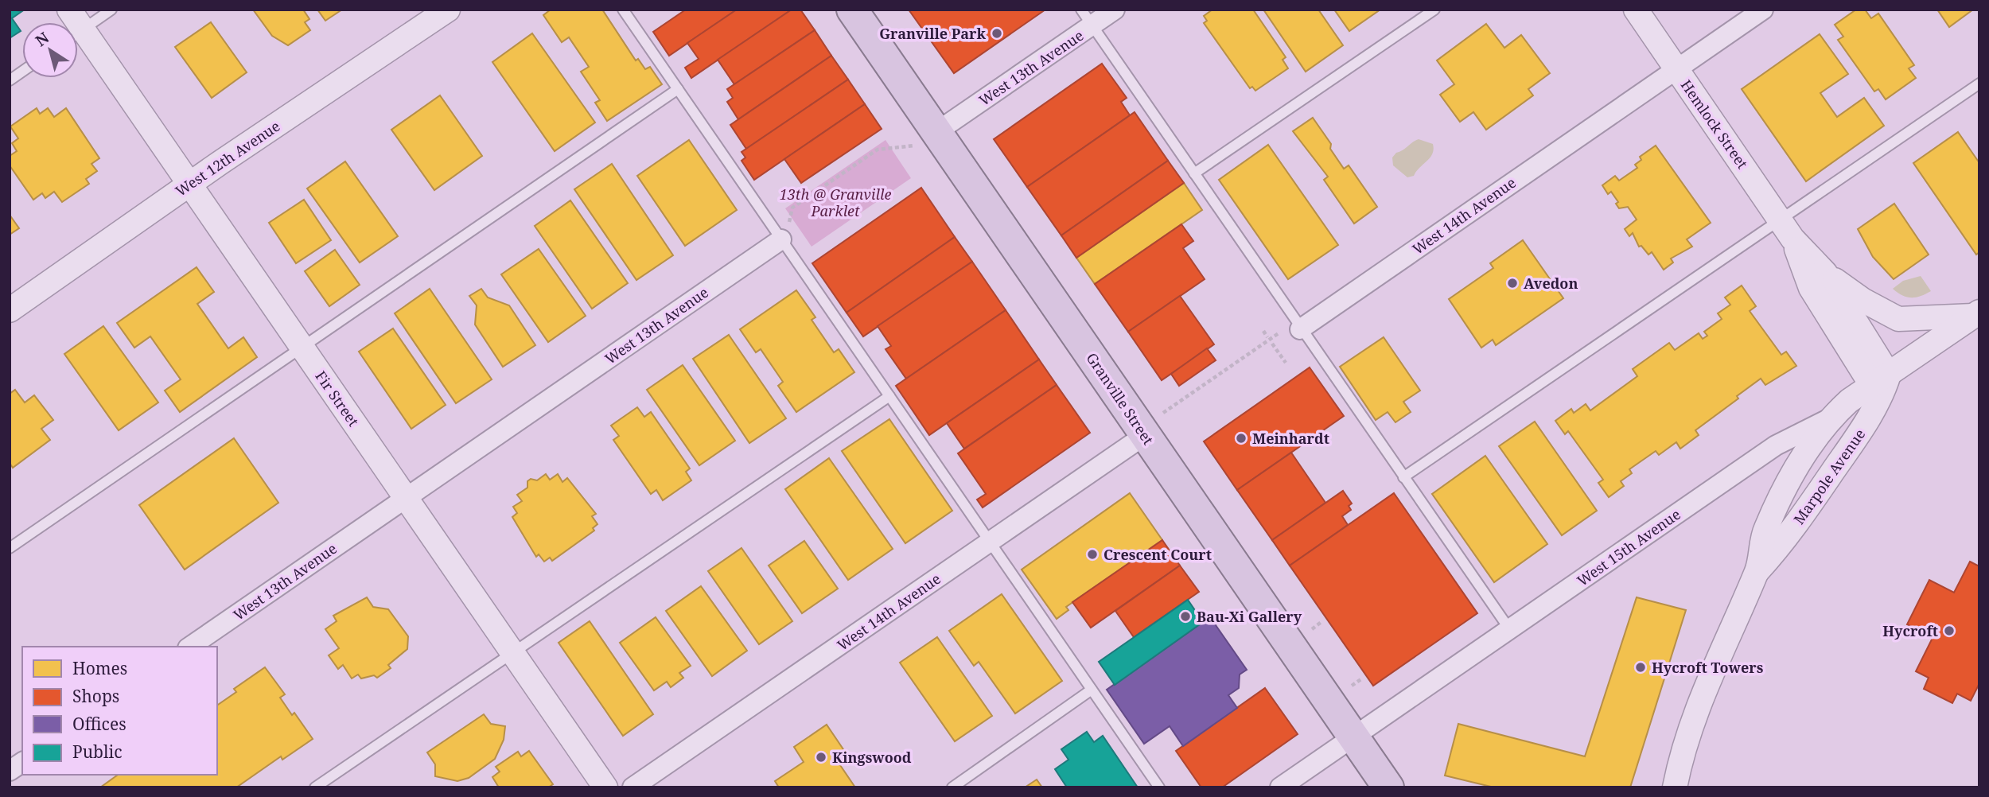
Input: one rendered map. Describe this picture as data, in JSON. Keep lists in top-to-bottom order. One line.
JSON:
{"streets":{"highway":["Granville Street"],"street":["West 13th Avenue","Hemlock Street","West 12th Avenue","West 14th Avenue","Fir Street","Marpole Avenue","West 15th Avenue"]},"crossings":[["West 13th Avenue","Fir Street"],["West 13th Avenue","Granville Street"],["Hemlock Street","West 14th Avenue"],["Hemlock Street","Marpole Avenue"],["Hemlock Street","West 15th Avenue"],["West 12th Avenue","Fir Street"],["West 14th Avenue","Granville Street"],["Granville Street","West 15th Avenue"],["Marpole Avenue","West 15th Avenue"]],"parks":["13th @ Granville Parklet"],"places":["Granville Park","Avedon","Meinhardt","Crescent Court","Bau-Xi Gallery","Hycroft","Hycroft Towers","Kingswood"],"legend":["Homes","Shops","Offices","Public"],"north":"top left"}
